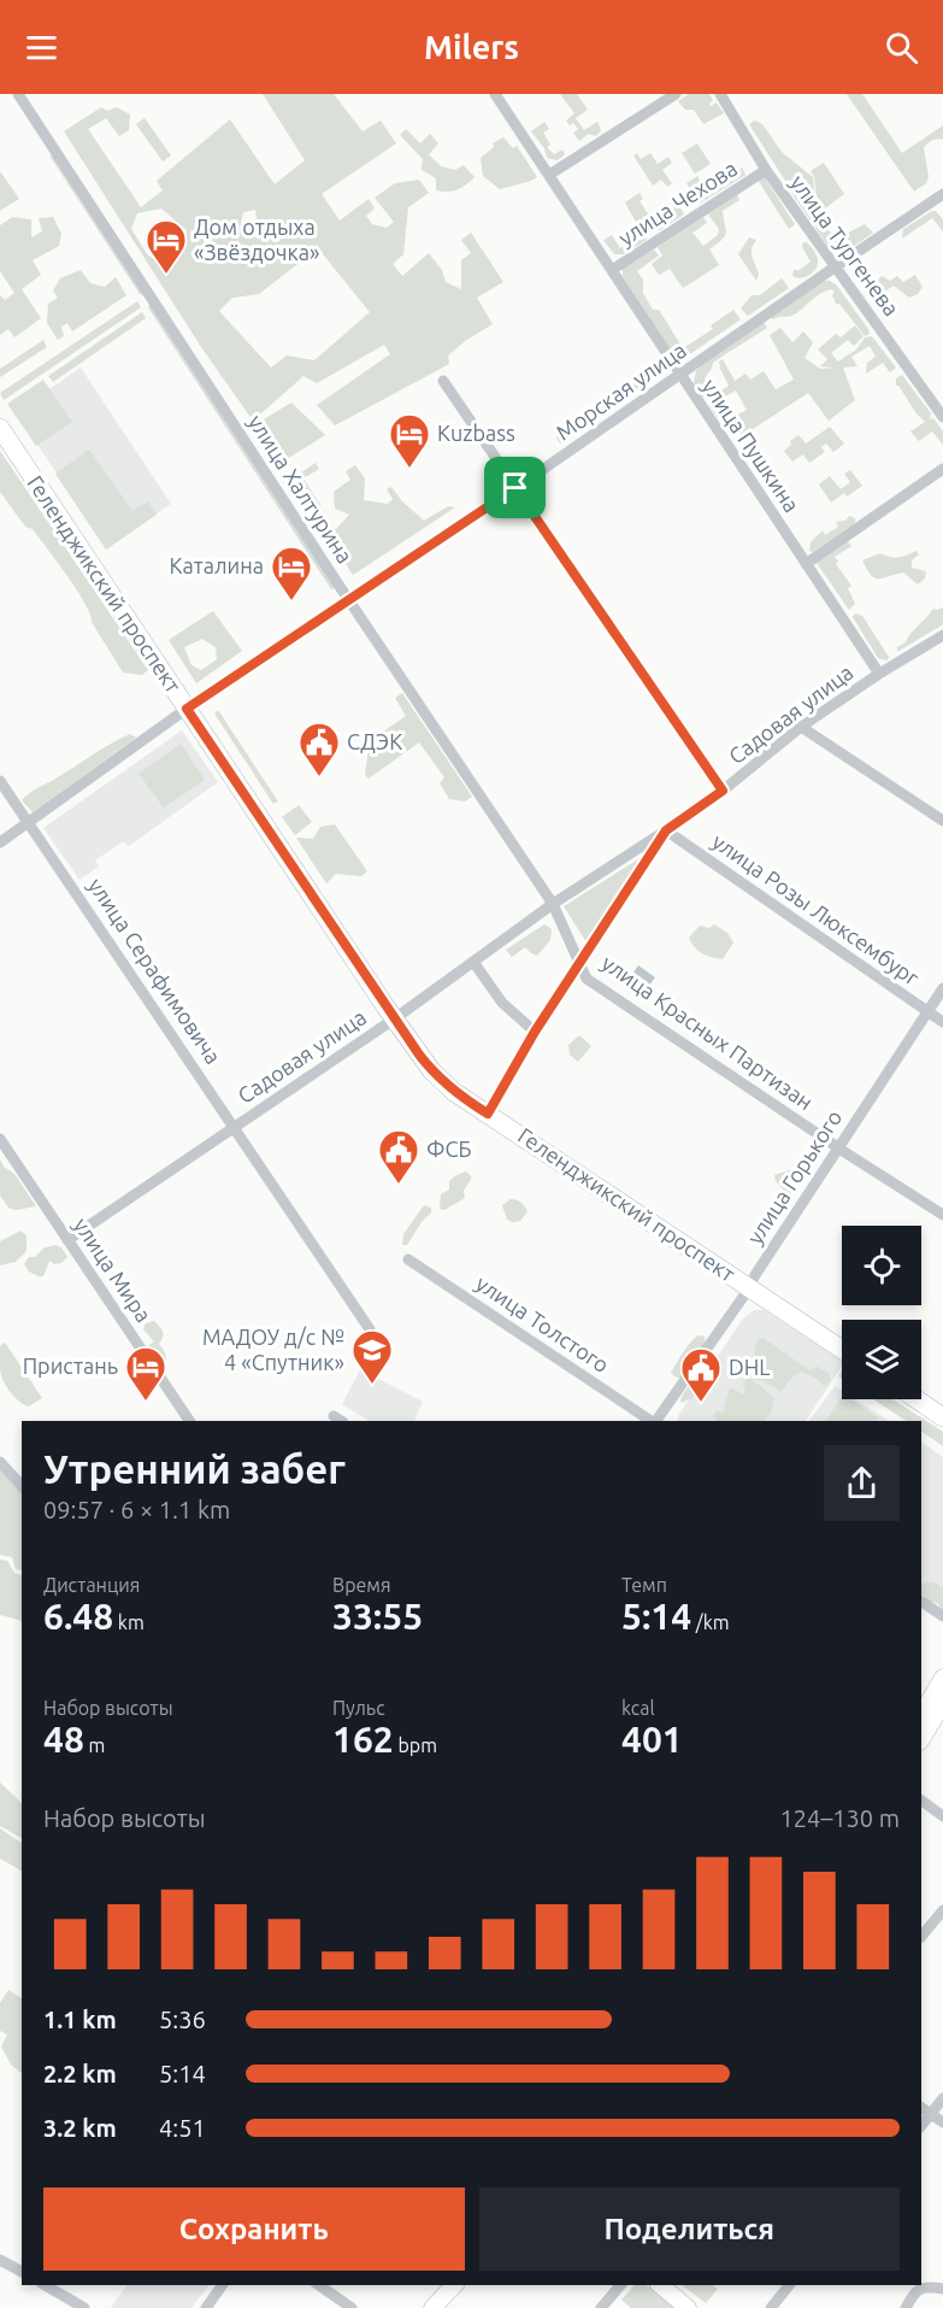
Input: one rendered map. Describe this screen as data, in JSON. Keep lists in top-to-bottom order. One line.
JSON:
{"streets":{"main road":["Геленджикский проспект"],"street":["улица Чехова","улица Тургенева","Морская улица","улица Пушкина","улица Халтурина","Садовая улица","улица Розы Люксембург","улица Серафимовича","улица Красных Партизан","улица Горького","улица Мира","улица Толстого"]},"crossings":[["улица Чехова","улица Тургенева"],["улица Чехова","улица Пушкина"],["улица Тургенева","Морская улица"],["Морская улица","улица Пушкина"],["Морская улица","улица Халтурина"],["Морская улица","Геленджикский проспект"],["Морская улица","улица Серафимовича"],["улица Пушкина","Садовая улица"],["улица Халтурина","Садовая улица"],["улица Халтурина","улица Красных Партизан"],["Геленджикский проспект","Садовая улица"],["Геленджикский проспект","улица Горького"],["Садовая улица","улица Розы Люксембург"],["Садовая улица","улица Серафимовича"],["Садовая улица","улица Красных Партизан"],["Садовая улица","улица Мира"],["улица Розы Люксембург","улица Горького"],["улица Красных Партизан","улица Горького"]],"places":{"hotel":["Дом отдыха «Звёздочка»","Kuzbass","Каталина","Пристань"],"public building":["СДЭК","ФСБ","DHL"],"school or university":["МАДОУ д/с № 4 «Спутник»"]},"page":{"header":"Milers","heading":["Утренний забег","09:57 · 6 × 1.1 km"],"stats":[["Дистанция","6.48 km"],["Время","33:55"],["Темп","5:14 /km"],["Набор высоты","48 m"],["Пульс","162 bpm"],["kcal","401"]],"chart":["Набор высоты","124–130 m"],"list":[{"name":"1.1 km","note":"5:36"},{"name":"2.2 km","note":"5:14"},{"name":"3.2 km","note":"4:51"}],"buttons":["Сохранить","Поделиться"]}}
